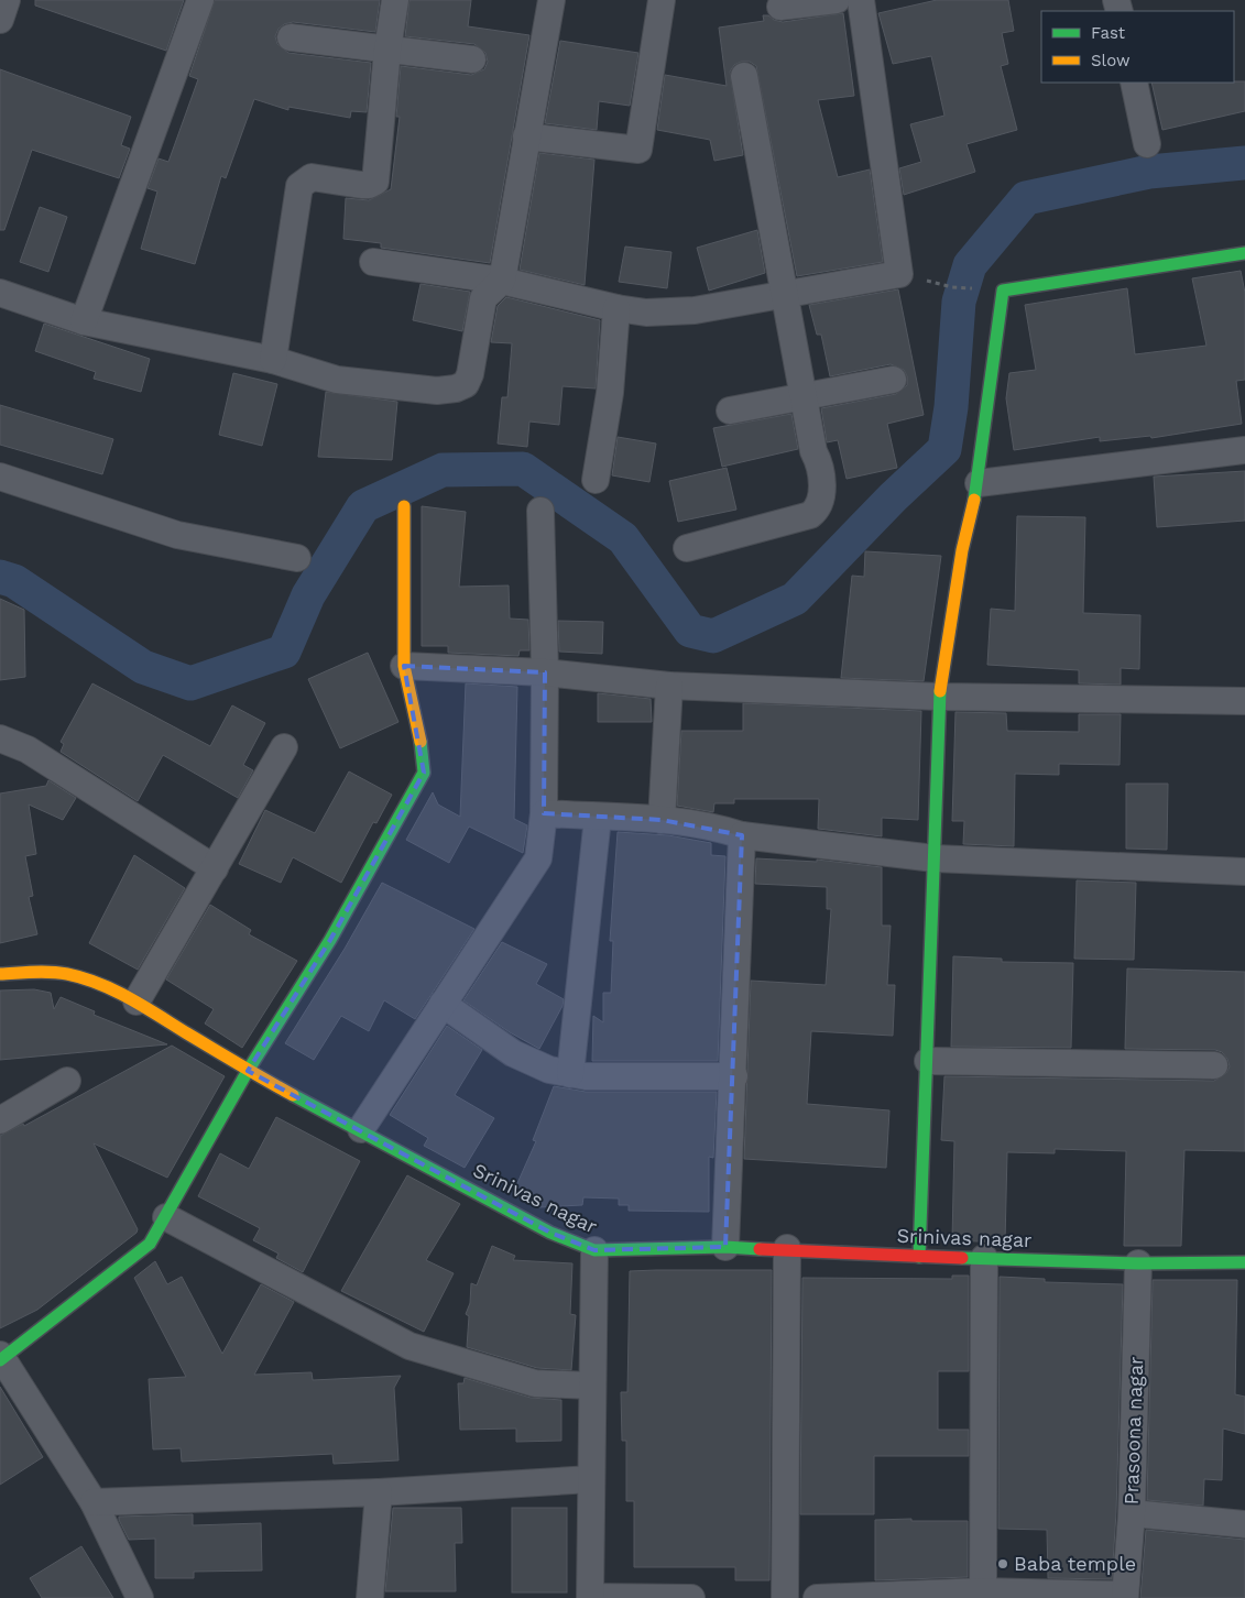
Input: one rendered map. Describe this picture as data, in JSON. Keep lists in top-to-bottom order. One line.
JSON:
{"streets":{"street":["Srinivas nagar","Prasoona nagar"]},"crossings":[["Srinivas nagar","Prasoona nagar"]],"places":["Baba temple"],"legend":["Fast","Slow"]}
